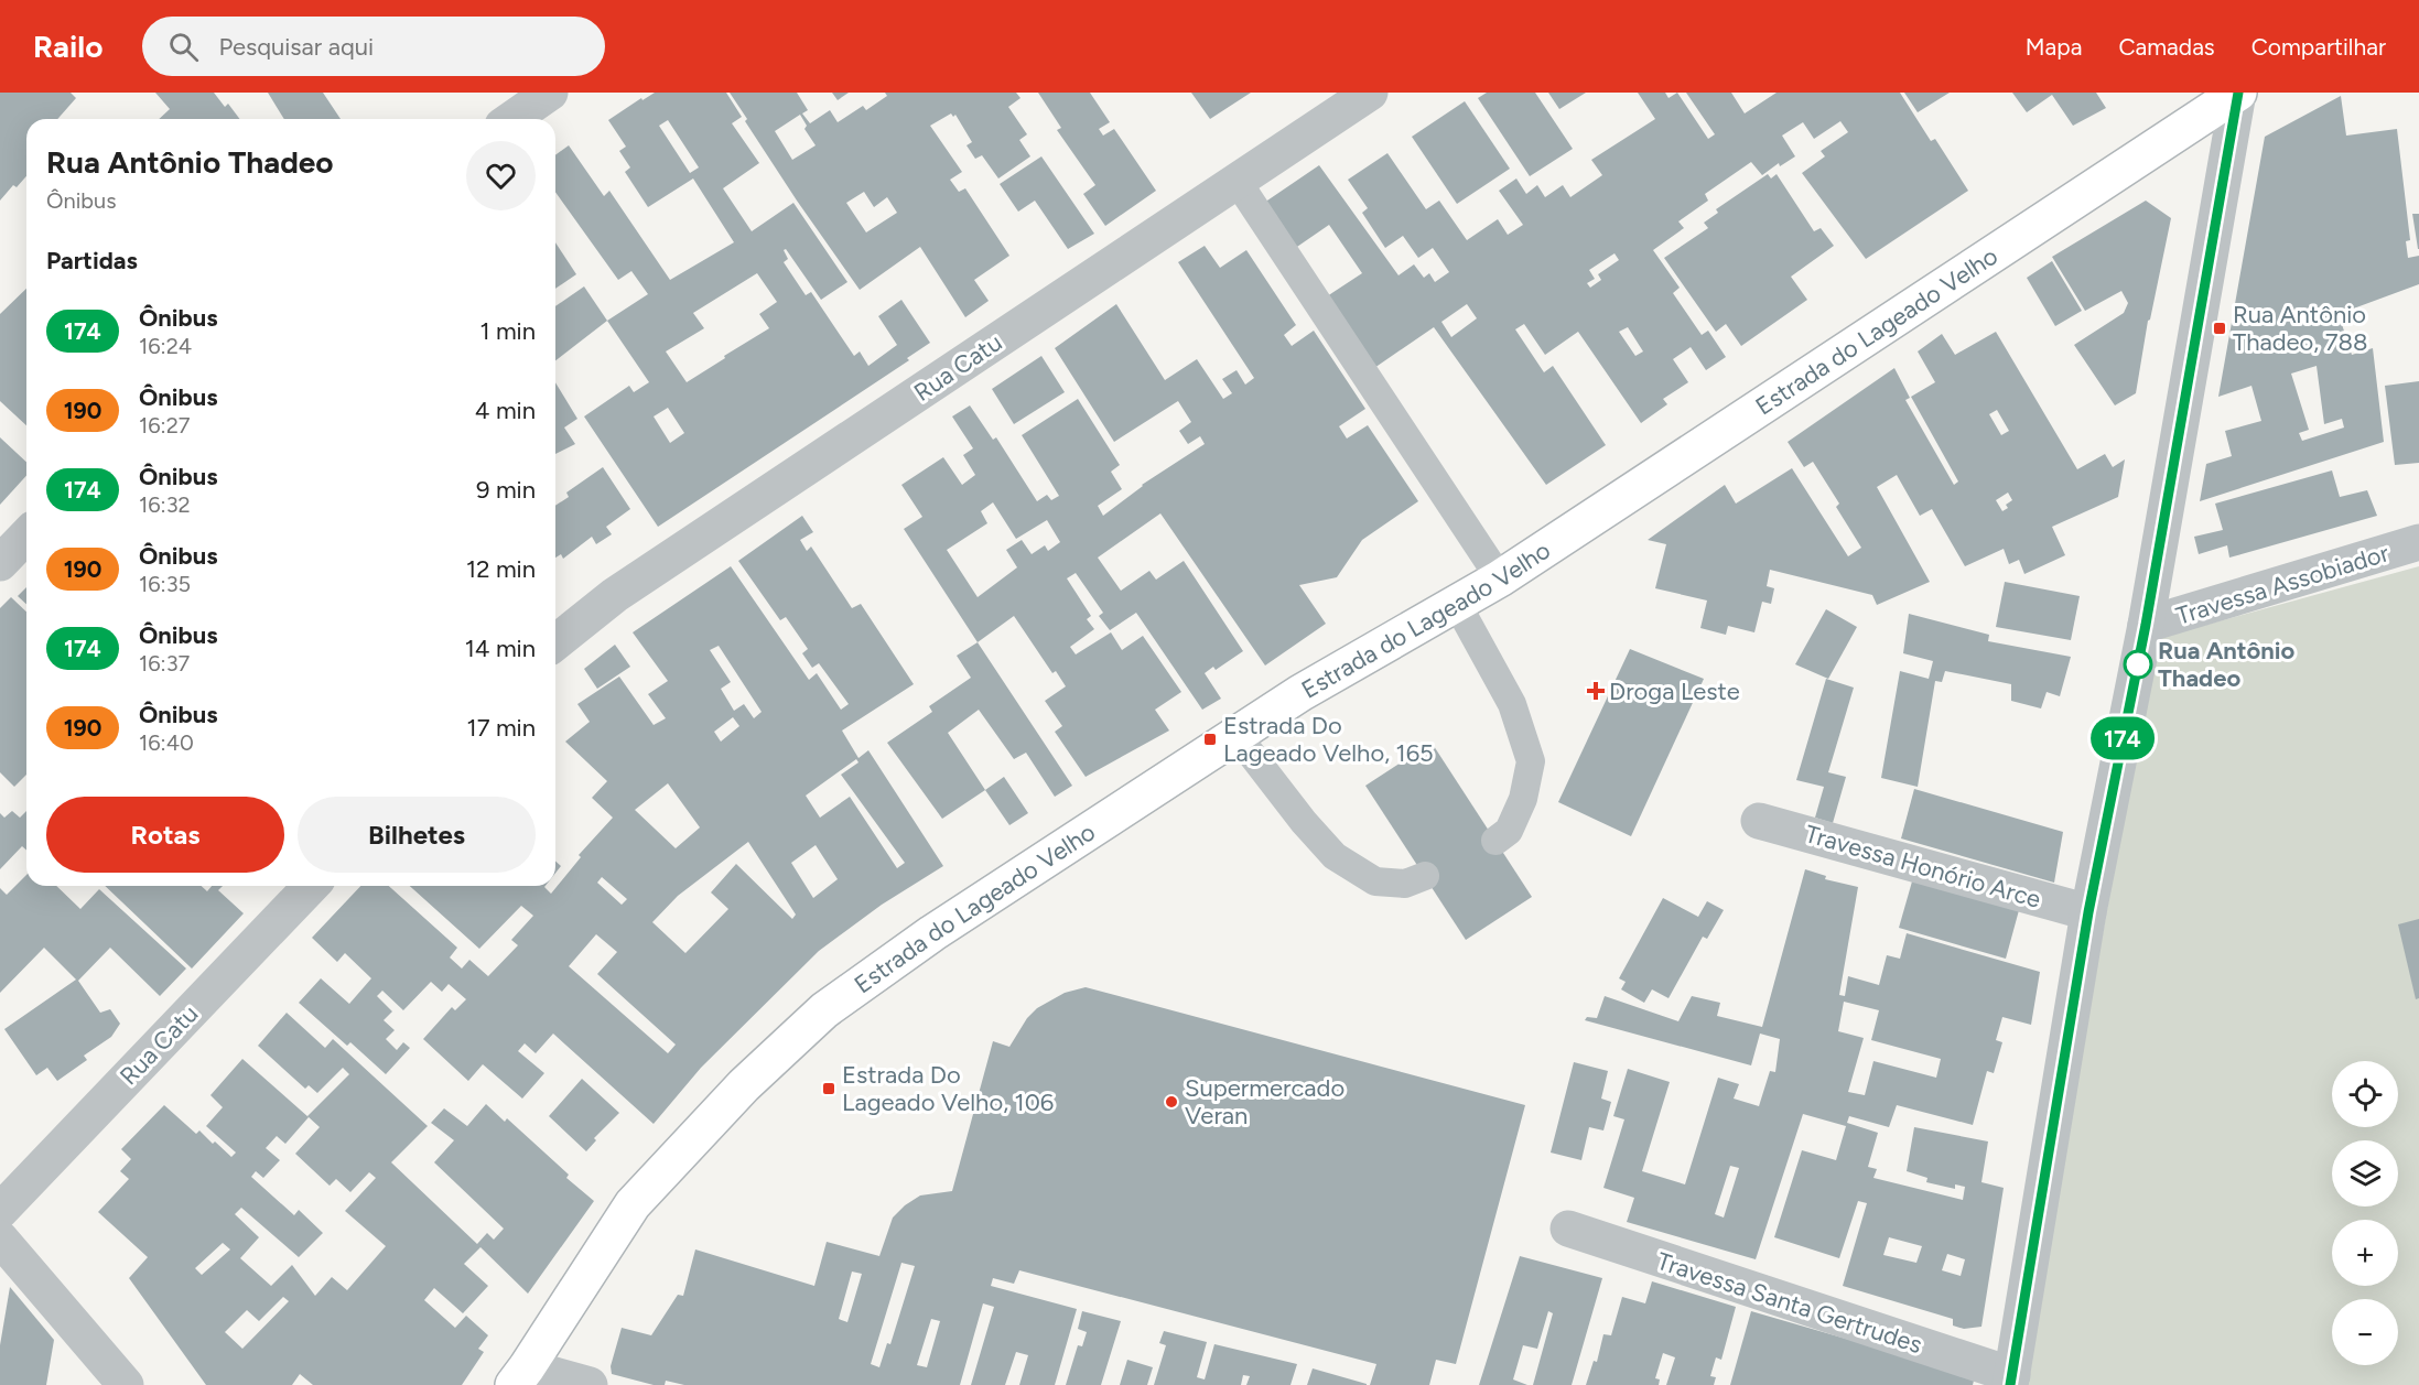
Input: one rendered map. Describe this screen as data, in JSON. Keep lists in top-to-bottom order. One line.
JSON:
{"streets":{"main road":["Estrada do Lageado Velho"],"street":["Rua Catu","Travessa Assobiador","Travessa Honório Arce","Travessa Santa Gertrudes"]},"places":{"transit":["Rua Antônio Thadeo, 788","Estrada Do Lageado Velho, 165","Estrada Do Lageado Velho, 106"],"other":["Rua Antônio Thadeo","Supermercado Veran"],"health":["Droga Leste"]},"lines":["bus line 174"],"page":{"header":"Railo","search":"Pesquisar aqui","nav":["Mapa","Camadas","Compartilhar"],"on_map":"174","heading":[["Rua Antônio Thadeo","Ônibus"],"Partidas"],"list":[{"mark":"174","name":"Ônibus","note":"16:24","value":"1 min"},{"mark":"190","name":"Ônibus","note":"16:27","value":"4 min"},{"mark":"174","name":"Ônibus","note":"16:32","value":"9 min"},{"mark":"190","name":"Ônibus","note":"16:35","value":"12 min"},{"mark":"174","name":"Ônibus","note":"16:37","value":"14 min"},{"mark":"190","name":"Ônibus","note":"16:40","value":"17 min"}],"buttons":["Rotas","Bilhetes"],"map_buttons":["+","−"]}}
